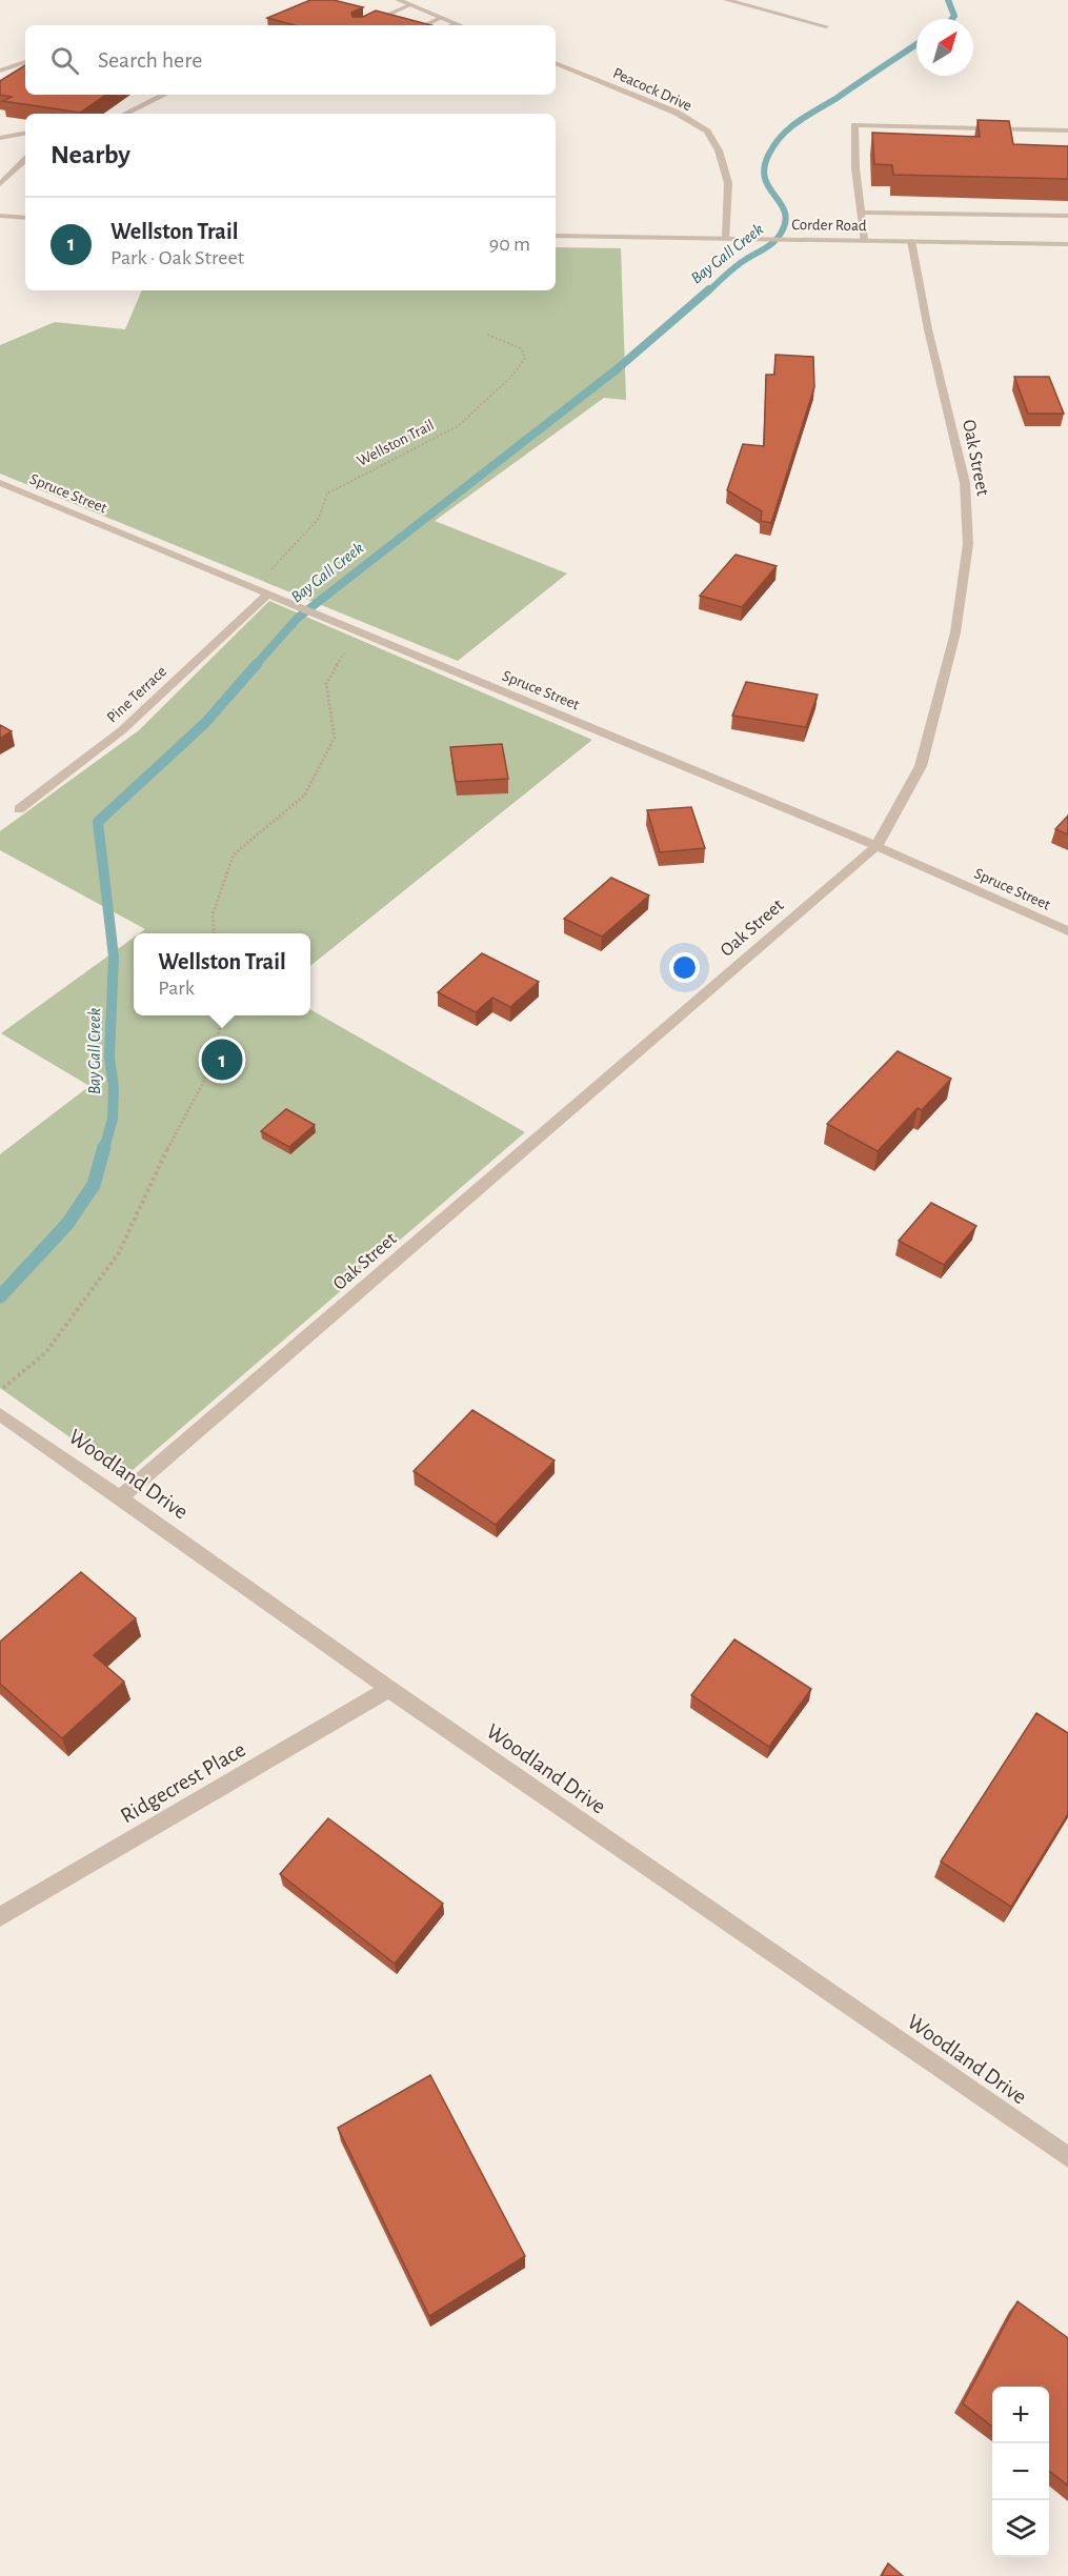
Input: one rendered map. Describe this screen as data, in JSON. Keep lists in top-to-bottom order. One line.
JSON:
{"streets":{"street":["Peacock Drive","Corder Road","Oak Street","Spruce Street","Pine Terrace","Woodland Drive","Ridgecrest Place"],"path":["Wellston Trail"]},"crossings":[["Peacock Drive","Corder Road"],["Corder Road","Oak Street"],["Wellston Trail","Spruce Street"],["Oak Street","Spruce Street"],["Oak Street","Woodland Drive"],["Spruce Street","Pine Terrace"],["Woodland Drive","Ridgecrest Place"]],"water":["Bay Gall Creek"],"north":"top right","page":{"search":"Search here","heading":"Nearby","list":[{"mark":"1","name":"Wellston Trail","note":"Park · Oak Street","value":"90 m"}],"popup":["Wellston Trail","Park"],"pins":"1","map_buttons":["+","−"]}}
